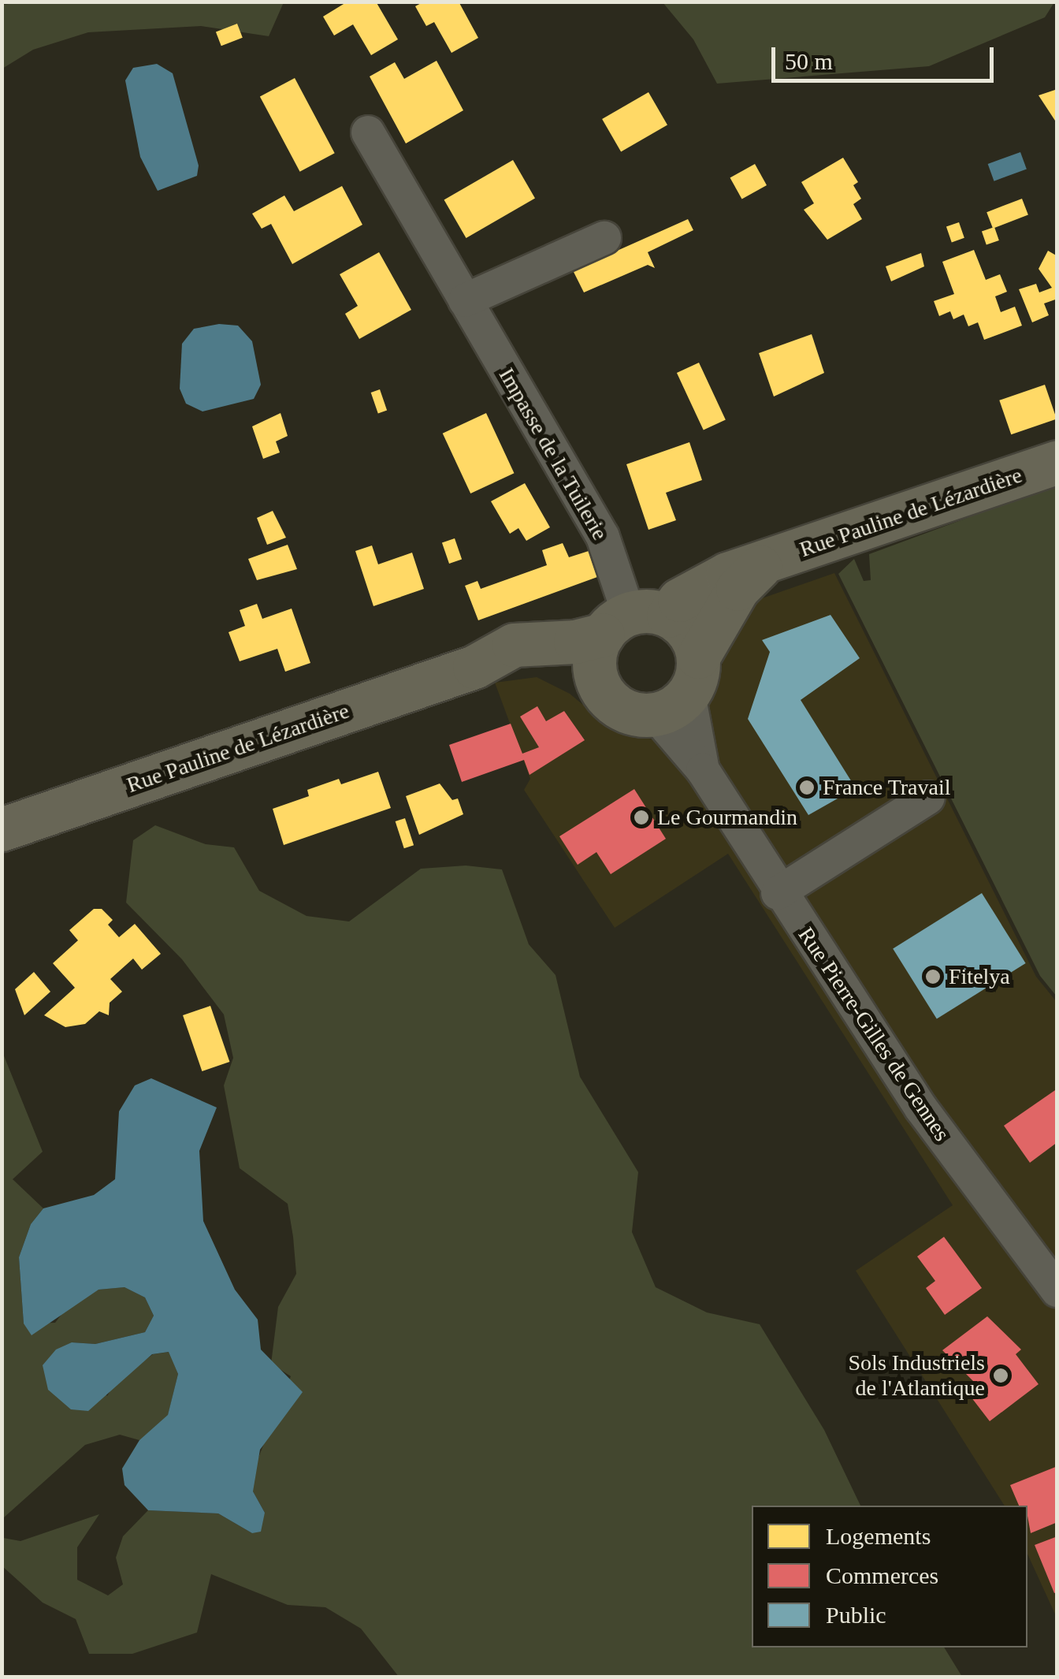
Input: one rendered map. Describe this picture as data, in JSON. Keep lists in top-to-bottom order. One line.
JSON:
{"streets":{"main road":["Rue Pauline de Lézardière"],"street":["Impasse de la Tuilerie","Rue Pierre-Gilles de Gennes"]},"crossings":[["Impasse de la Tuilerie","Rue Pauline de Lézardière"],["Impasse de la Tuilerie","Rue Pierre-Gilles de Gennes"],["Rue Pauline de Lézardière","Rue Pierre-Gilles de Gennes"]],"places":["France Travail","Le Gourmandin","Fitelya","Sols Industriels de l'Atlantique"],"legend":["Logements","Commerces","Public"],"scale_bar":"50 m"}
